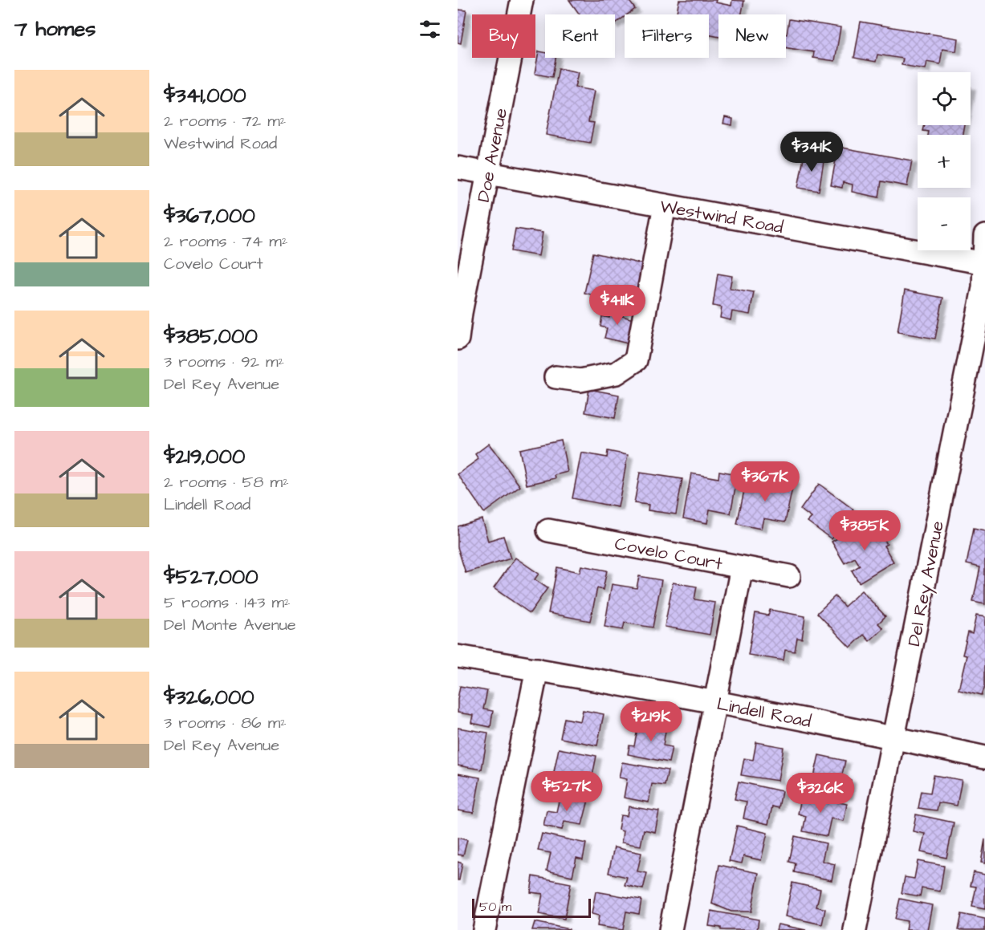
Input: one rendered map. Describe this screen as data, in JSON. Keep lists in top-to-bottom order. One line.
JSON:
{"streets":{"street":["Doe Avenue","Westwind Road","Covelo Court","Del Rey Avenue","Lindell Road"]},"crossings":[["Doe Avenue","Westwind Road"],["Westwind Road","Del Rey Avenue"],["Del Rey Avenue","Lindell Road"]],"scale_bar":"50 m","page":{"heading":"7 homes","chip":["Buy","Rent","Filters","New"],"list":[{"name":"$341,000","note":"2 rooms · 72 m² · Westwind Road"},{"name":"$367,000","note":"2 rooms · 74 m² · Covelo Court"},{"name":"$385,000","note":"3 rooms · 92 m² · Del Rey Avenue"},{"name":"$219,000","note":"2 rooms · 58 m² · Lindell Road"},{"name":"$527,000","note":"5 rooms · 143 m² · Del Monte Avenue"},{"name":"$326,000","note":"3 rooms · 86 m² · Del Rey Avenue"}],"map_buttons":["+","−"],"price":["$341K","$411K","$367K","$385K","$219K","$527K","$326K"],"scale":"50 m"}}
